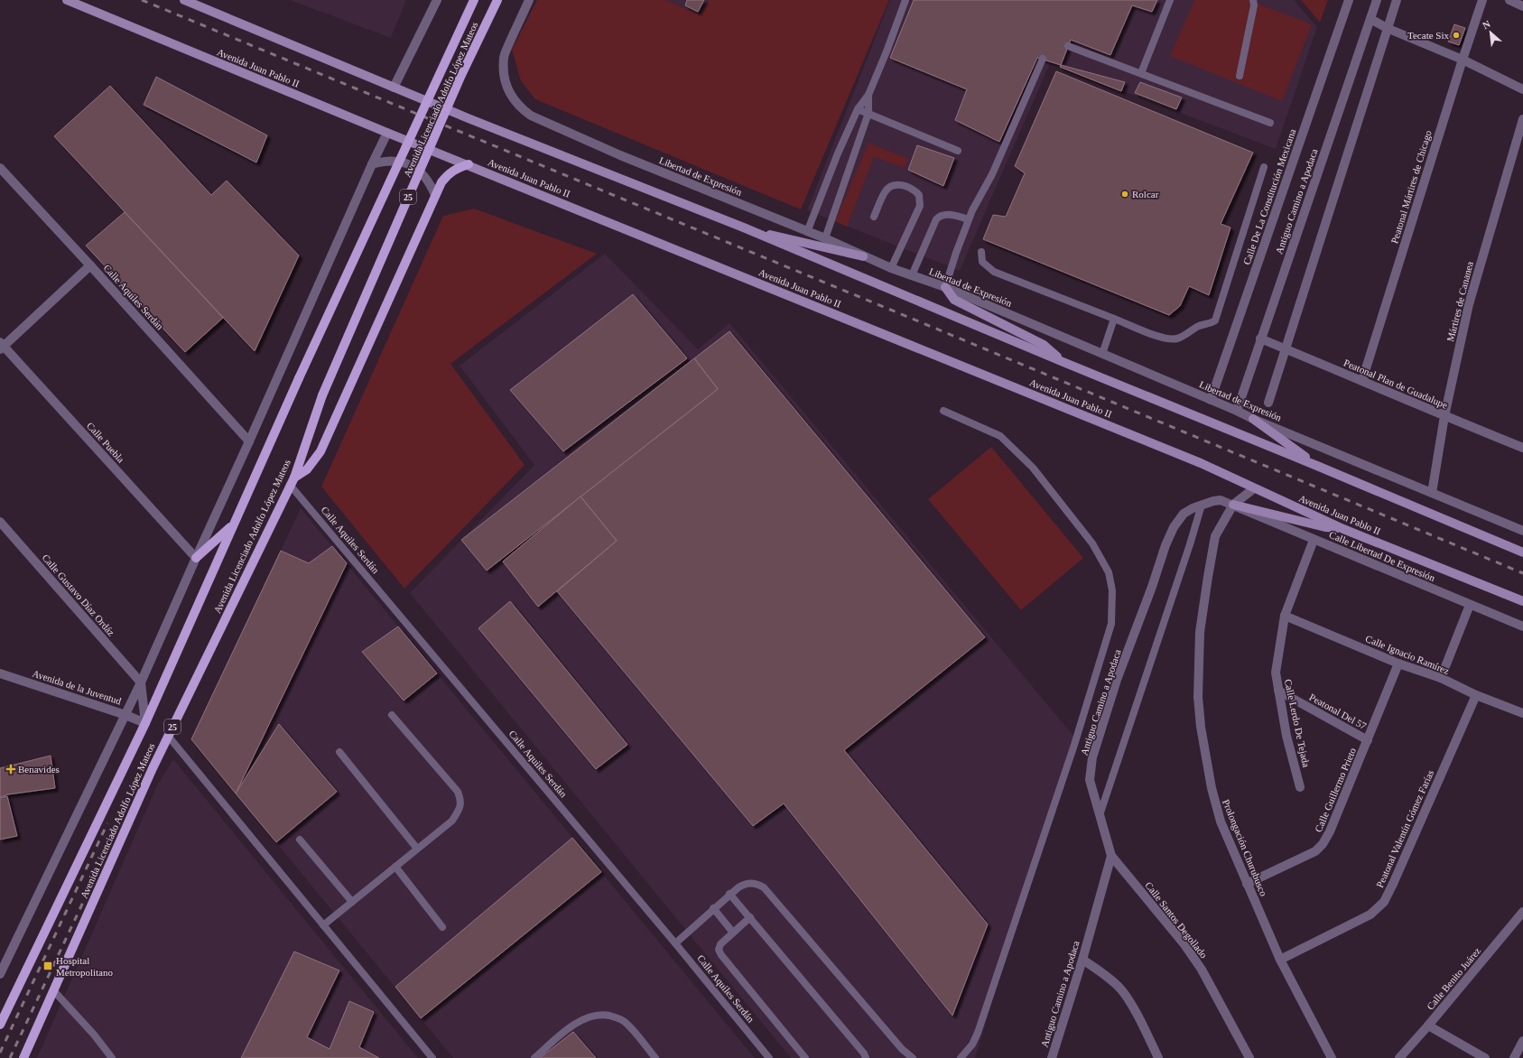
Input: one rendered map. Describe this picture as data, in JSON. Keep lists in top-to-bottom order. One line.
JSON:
{"streets":{"main road":["Avenida Juan Pablo II","Avenida Licenciado Adolfo López Mateos","25"],"street":["Libertad de Expresión","Peatonal Mártires de Chicago","Calle De La Constitución Mexicana","Antiguo Camino a Apodaca","Calle Aquiles Serdán","Mártires de Cananea","Peatonal Plan de Guadalupe","Calle Puebla","Calle Libertad De Expresión","Calle Gustavo Díaz Ordáz","Calle Ignacio Ramírez","Avenida de la Juventud","Peatonal Del 57","Calle Lerdo De Tejada","Calle Guillermo Prieto","Peatonal Valentín Gómez Farías","Prolongación Churubusco","Calle Santos Degollado","Calle Benito Juárez"]},"crossings":[["Avenida Licenciado Adolfo López Mateos","Calle Aquiles Serdán"],["Avenida Licenciado Adolfo López Mateos","Avenida de la Juventud"],["Libertad de Expresión","Calle De La Constitución Mexicana"],["Libertad de Expresión","Antiguo Camino a Apodaca"],["Libertad de Expresión","Mártires de Cananea"],["Peatonal Mártires de Chicago","Peatonal Plan de Guadalupe"],["Antiguo Camino a Apodaca","Peatonal Plan de Guadalupe"],["Antiguo Camino a Apodaca","Calle Libertad De Expresión"],["Antiguo Camino a Apodaca","Prolongación Churubusco"],["Antiguo Camino a Apodaca","Calle Santos Degollado"],["Mártires de Cananea","Peatonal Plan de Guadalupe"],["Calle Libertad De Expresión","Calle Lerdo De Tejada"],["Calle Libertad De Expresión","Prolongación Churubusco"],["Calle Ignacio Ramírez","Calle Lerdo De Tejada"],["Calle Ignacio Ramírez","Calle Guillermo Prieto"],["Calle Ignacio Ramírez","Peatonal Valentín Gómez Farías"],["Peatonal Del 57","Calle Lerdo De Tejada"],["Peatonal Del 57","Calle Guillermo Prieto"],["Calle Guillermo Prieto","Prolongación Churubusco"],["Peatonal Valentín Gómez Farías","Prolongación Churubusco"]],"places":{"other":["Tecate Six","Rolcar"],"health":["Benavides"],"transit":["Hospital Metropolitano"]},"north":"top left"}
